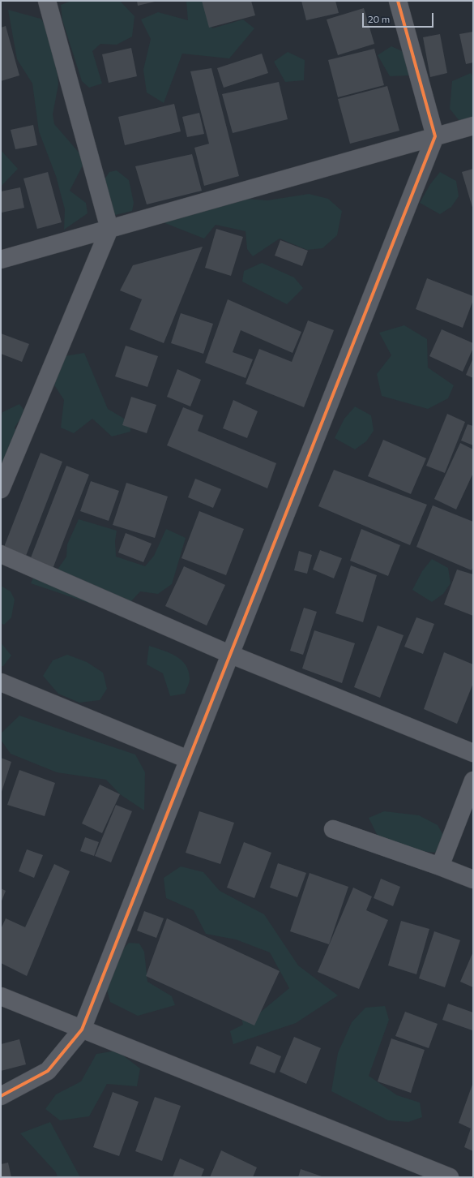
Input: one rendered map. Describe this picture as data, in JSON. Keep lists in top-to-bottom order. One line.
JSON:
{"scale_bar":"20 m"}
